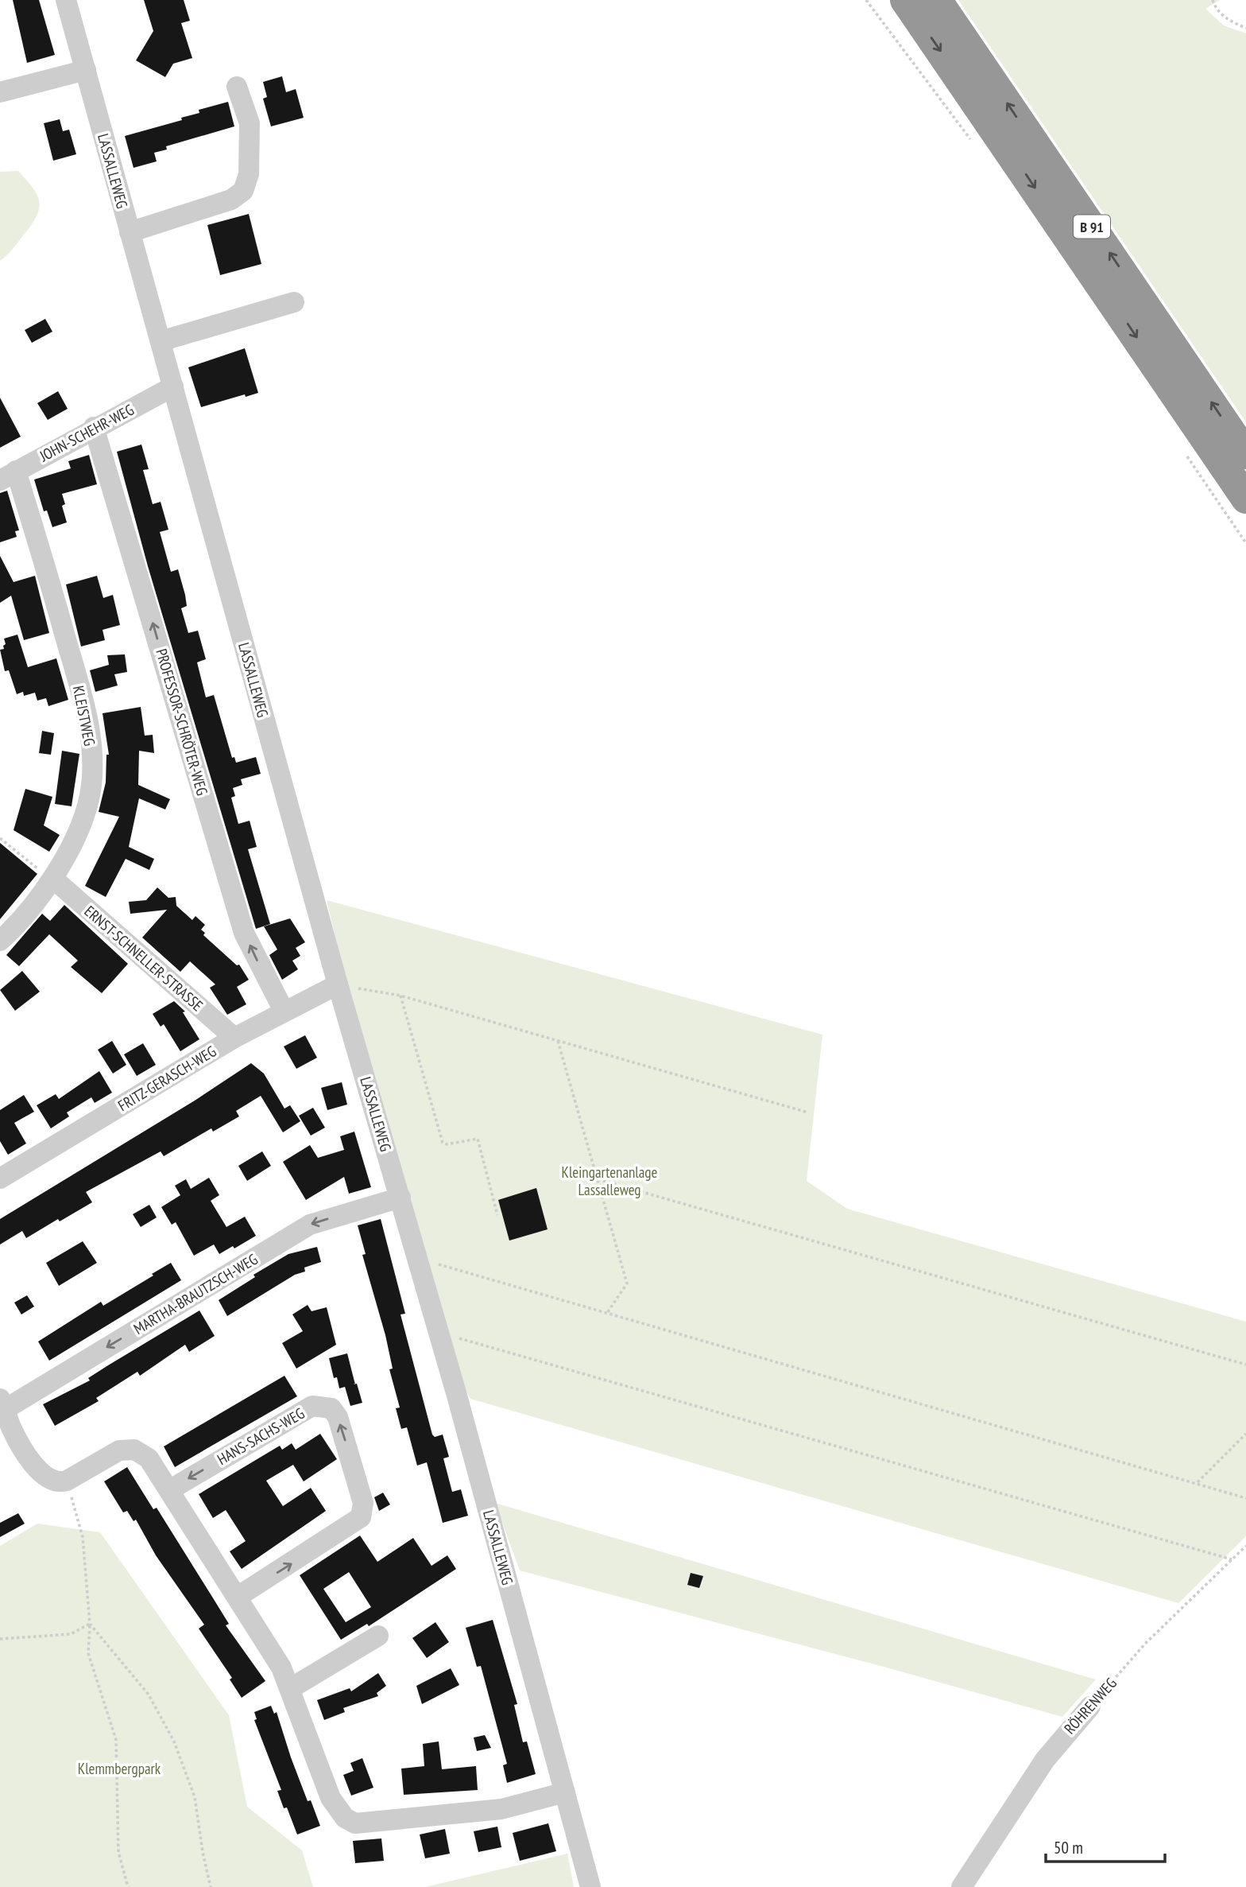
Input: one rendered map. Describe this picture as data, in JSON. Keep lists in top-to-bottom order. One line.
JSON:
{"streets":{"highway":["B 91"],"street":["LASSALLEWEG","JOHN-SCHEHR-WEG","KLEISTWEG","PROFESSOR-SCHRÖTER-WEG","ERNST-SCHNELLER-STRASSE","FRITZ-GERASCH-WEG","MARTHA-BRAUTZSCH-WEG","HANS-SACHS-WEG","RÖHRENWEG"]},"crossings":[["LASSALLEWEG","JOHN-SCHEHR-WEG"],["LASSALLEWEG","FRITZ-GERASCH-WEG"],["LASSALLEWEG","MARTHA-BRAUTZSCH-WEG"],["JOHN-SCHEHR-WEG","KLEISTWEG"],["JOHN-SCHEHR-WEG","PROFESSOR-SCHRÖTER-WEG"],["KLEISTWEG","ERNST-SCHNELLER-STRASSE"],["PROFESSOR-SCHRÖTER-WEG","FRITZ-GERASCH-WEG"],["ERNST-SCHNELLER-STRASSE","FRITZ-GERASCH-WEG"]],"one_way":["PROFESSOR-SCHRÖTER-WEG","MARTHA-BRAUTZSCH-WEG"],"parks":["Kleingartenanlage Lassalleweg","Klemmbergpark"],"scale_bar":"50 m"}
